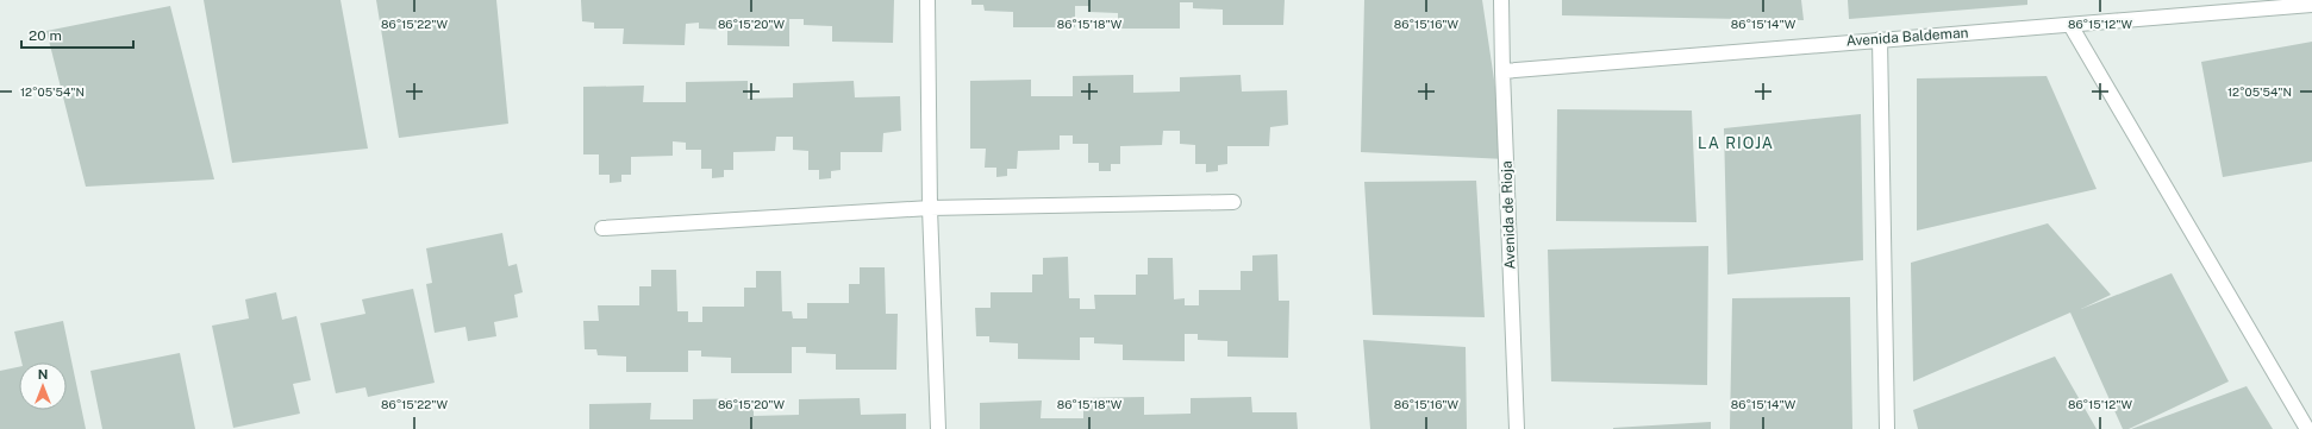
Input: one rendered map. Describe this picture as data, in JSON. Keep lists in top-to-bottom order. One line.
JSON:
{"streets":{"street":["Avenida Baldeman","Avenida de Rioja"]},"crossings":[["Avenida Baldeman","Avenida de Rioja"]],"districts":["LA RIOJA"],"scale_bar":"20 m","north":"top","coordinates":["86°15'22\"W","86°15'20\"W","86°15'18\"W","86°15'16\"W","86°15'14\"W","86°15'12\"W","12°05'54\"N"]}
